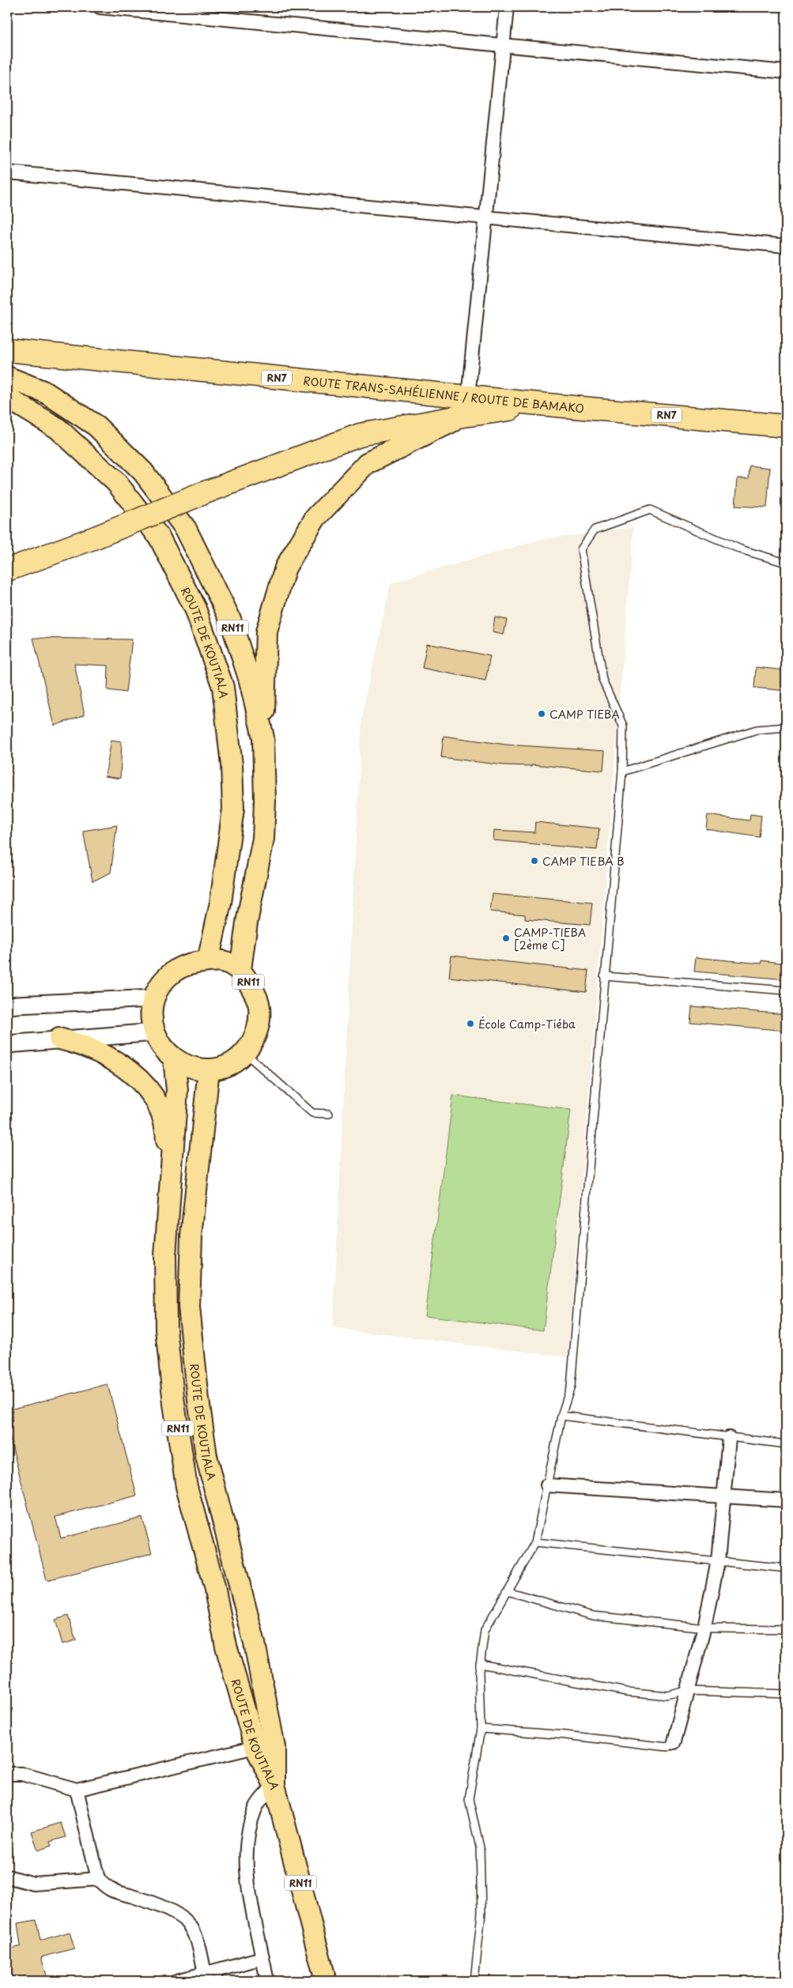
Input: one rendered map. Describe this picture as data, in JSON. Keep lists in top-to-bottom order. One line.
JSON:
{"streets":{"highway":["RN7","ROUTE TRANS-SAHÉLIENNE / ROUTE DE BAMAKO"],"main road":["RN11","ROUTE DE KOUTIALA"]},"crossings":[["ROUTE TRANS-SAHÉLIENNE / ROUTE DE BAMAKO","RN11"],["RN11","ROUTE DE KOUTIALA"]],"places":["CAMP TIEBA","CAMP TIEBA B","CAMP-TIEBA [2ème C]","École Camp-Tiéba"]}
